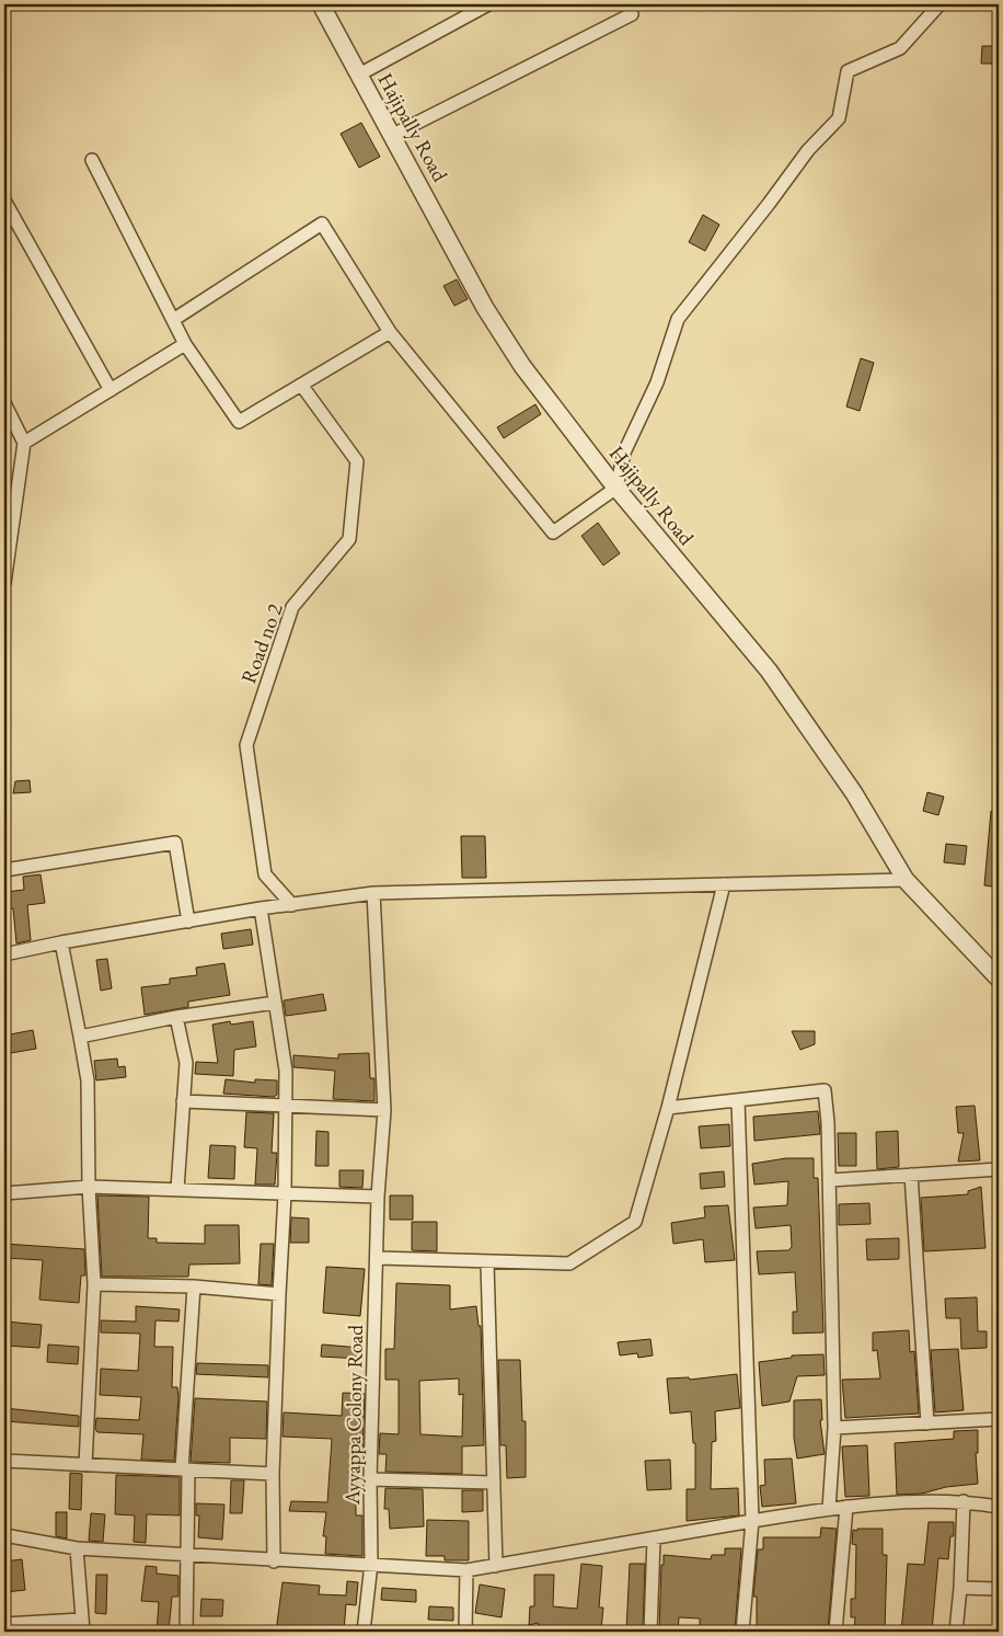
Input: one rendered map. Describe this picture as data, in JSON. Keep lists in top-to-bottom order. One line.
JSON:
{"streets":{"street":["Hajipally Road","Road no 2","Ayyappa Colony Road"]}}
